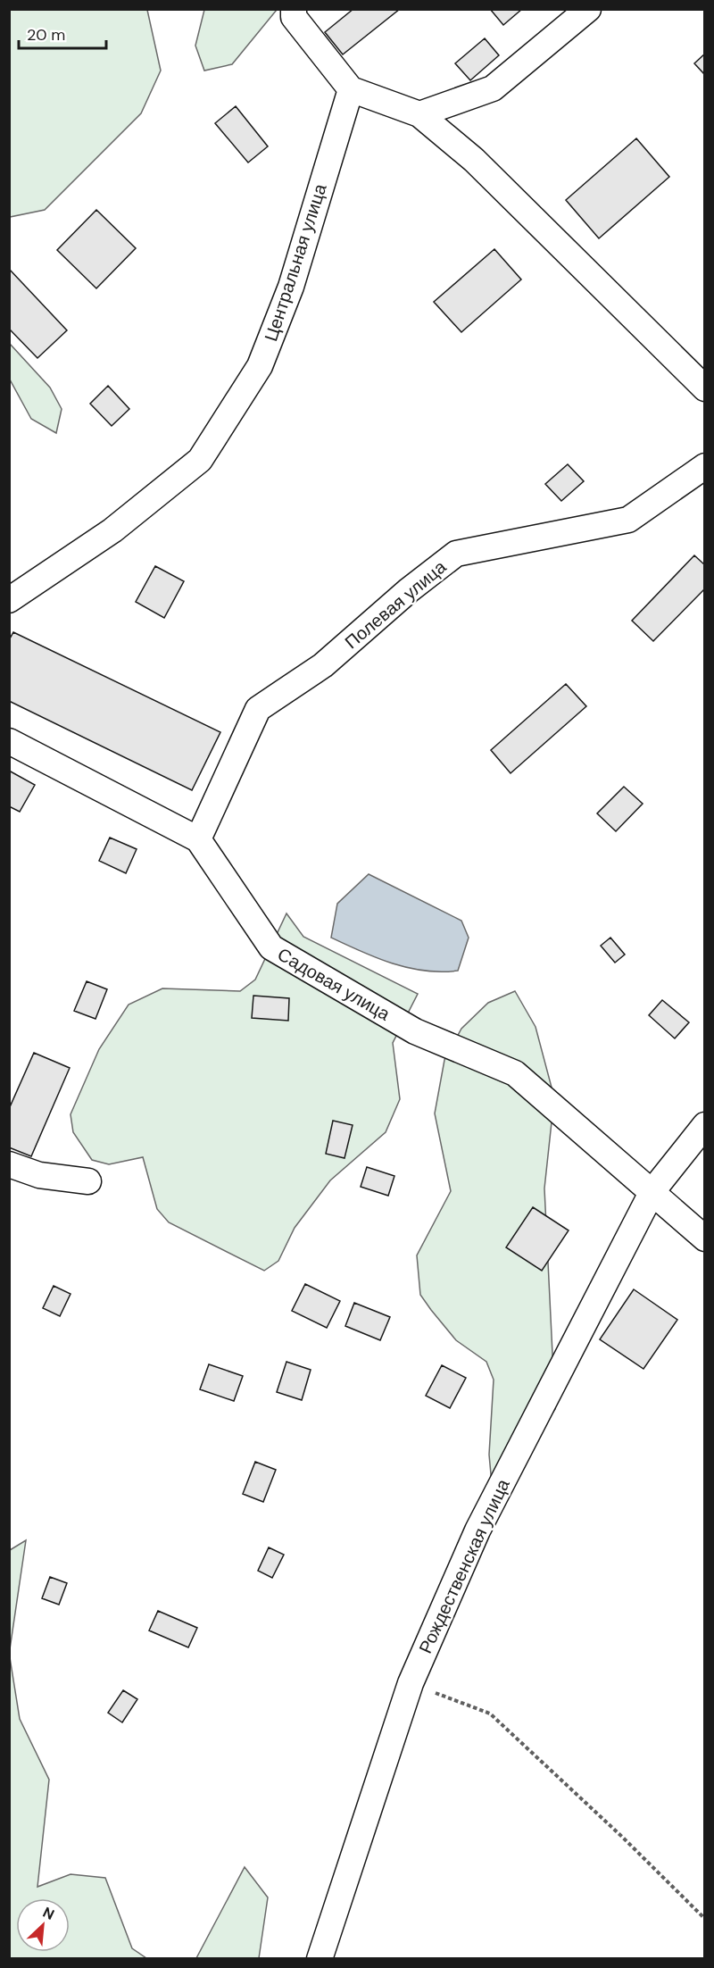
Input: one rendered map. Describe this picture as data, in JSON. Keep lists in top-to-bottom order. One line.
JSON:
{"streets":{"street":["Центральная улица","Полевая улица","Садовая улица","Рождественская улица"]},"crossings":[["Полевая улица","Садовая улица"],["Садовая улица","Рождественская улица"]],"scale_bar":"20 m","north":"top right"}
